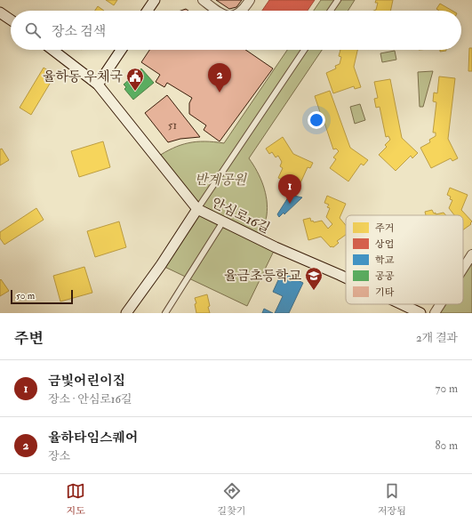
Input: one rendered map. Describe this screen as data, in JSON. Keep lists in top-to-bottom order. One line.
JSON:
{"streets":{"main road":["안심로16길"]},"parks":["반계공원"],"places":{"public building":["율하동 우체국"],"school or university":["율금초등학교"]},"house_numbers":["51"],"legend":["주거","상업","학교","공공","기타"],"scale_bar":"50 m","page":{"search":"장소 검색","pins":["2","1"],"scale":"50 m","heading":["주변","2개 결과"],"list":[{"mark":"1","name":"금빛어린이집","note":"장소 · 안심로16길","value":"70 m"},{"mark":"2","name":"율하타임스퀘어","note":"장소","value":"80 m"}],"nav":["지도","길찾기","저장됨"]}}
